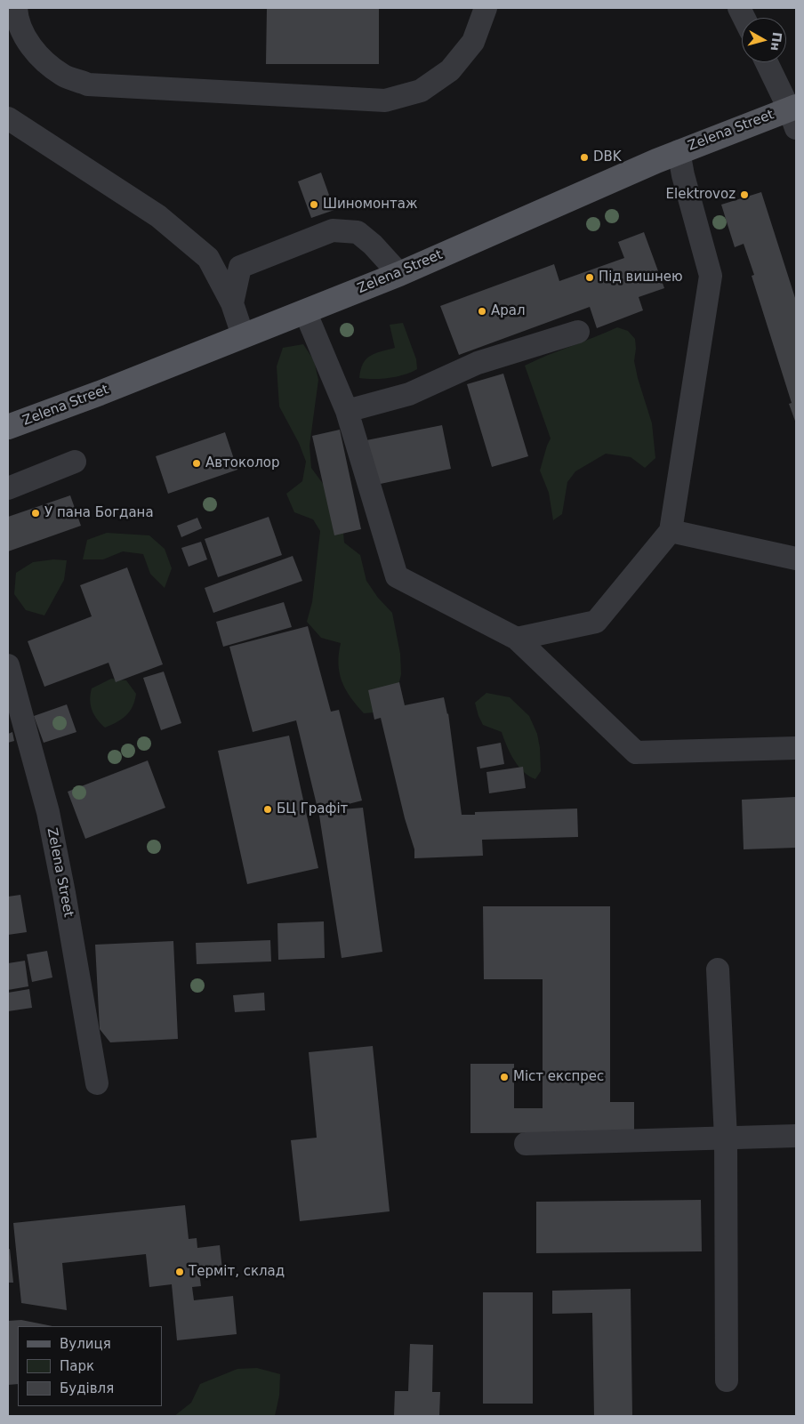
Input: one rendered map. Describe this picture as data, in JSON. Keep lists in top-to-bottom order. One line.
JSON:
{"streets":{"main road":["Zelena Street"]},"places":["DBK","Elektrovoz","Шиномонтаж","Під вишнею","Арал","Автоколор","У пана Богдана","БЦ Графіт","Міст експрес","Терміт, склад"],"legend":["Вулиця","Парк","Будівля"],"north":"right"}
